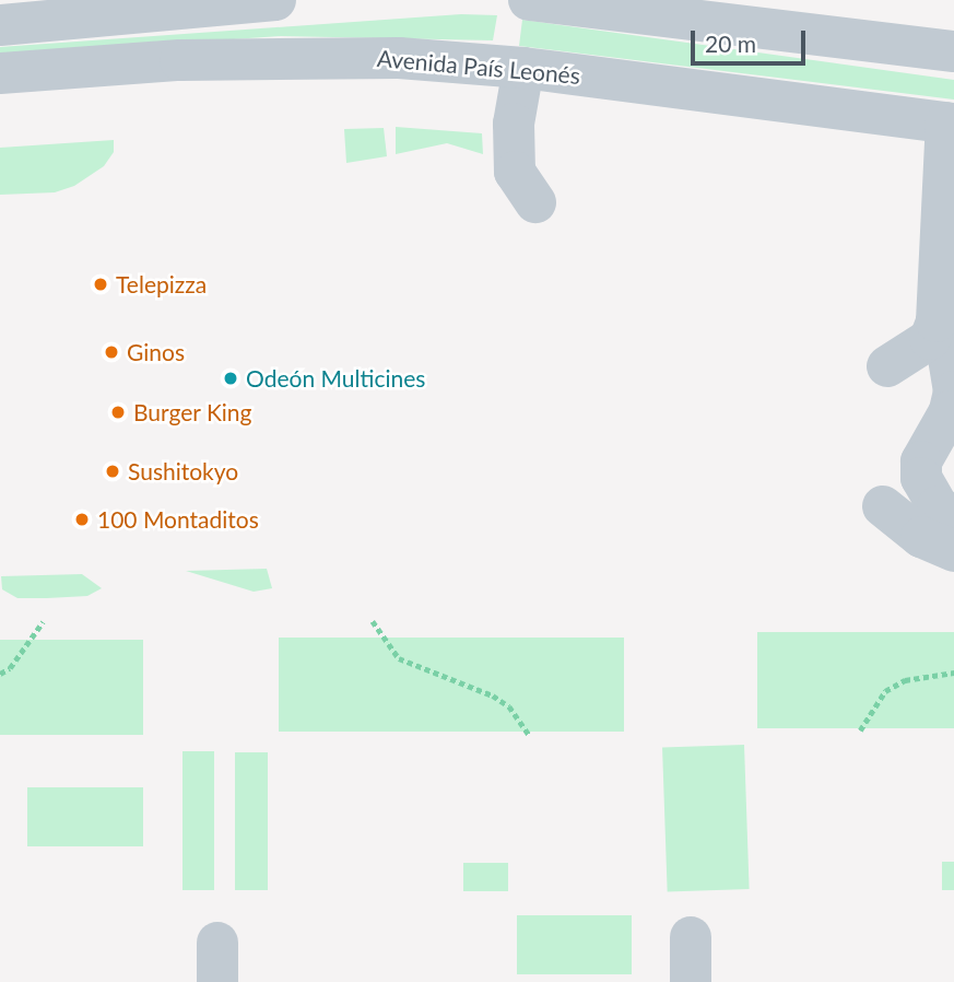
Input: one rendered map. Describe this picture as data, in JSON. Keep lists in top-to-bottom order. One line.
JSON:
{"streets":{"street":["Avenida País Leonés"]},"places":["Telepizza","Ginos","Odeón Multicines","Burger King","Sushitokyo","100 Montaditos"],"scale_bar":"20 m"}
